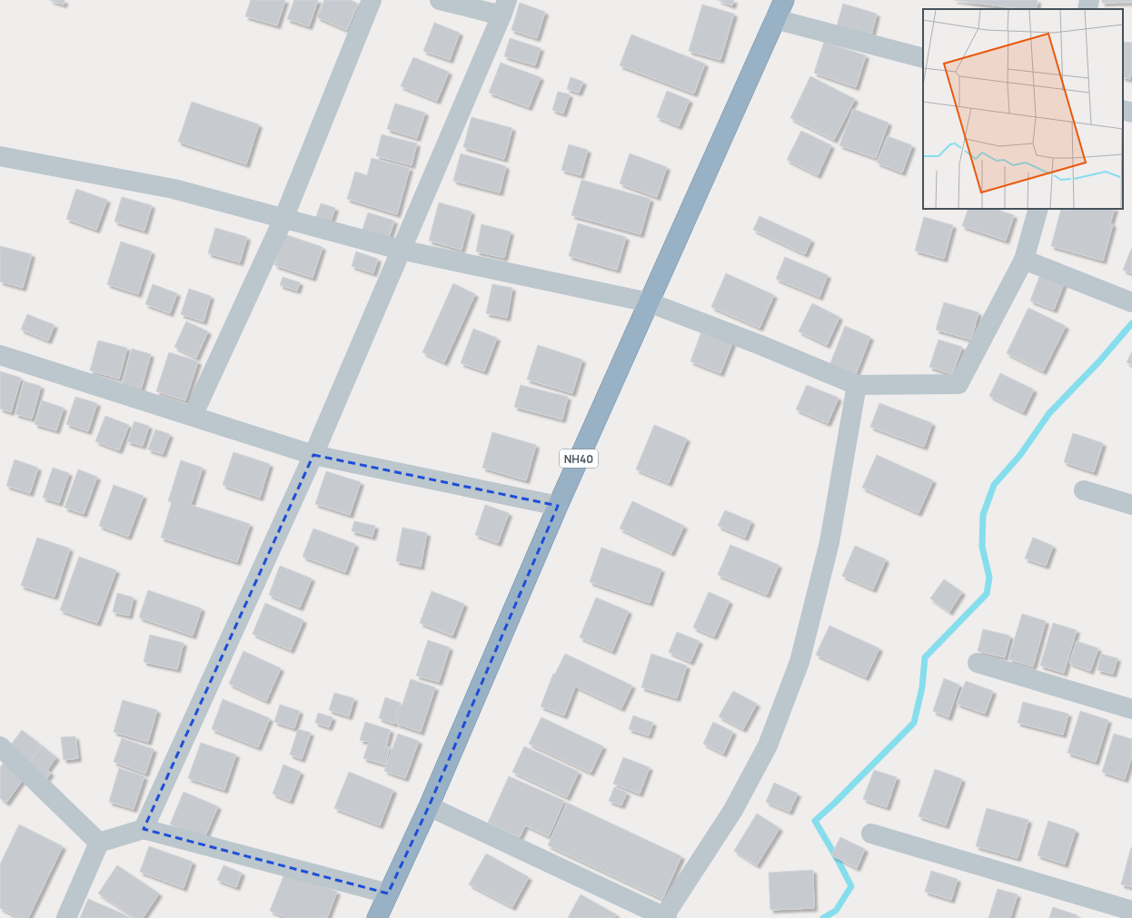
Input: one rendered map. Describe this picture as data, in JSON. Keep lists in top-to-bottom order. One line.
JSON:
{"streets":{"highway":["NH40"]}}
